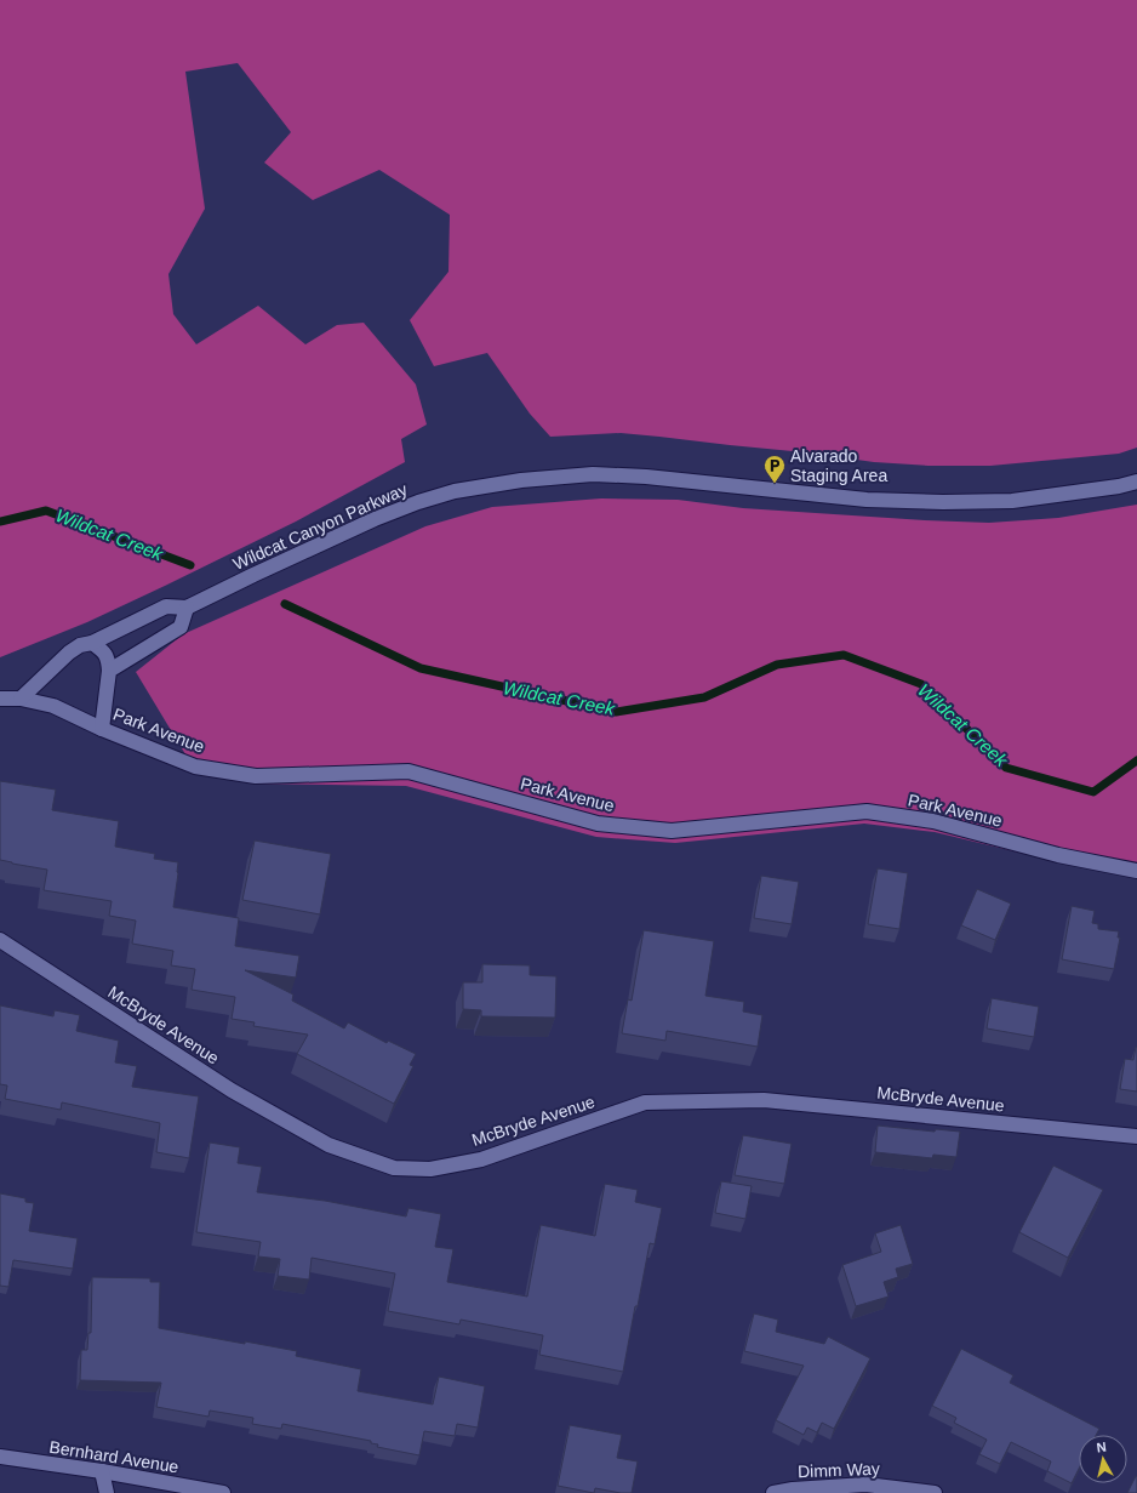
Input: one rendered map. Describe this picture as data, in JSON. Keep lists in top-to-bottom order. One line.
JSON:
{"streets":{"street":["Wildcat Canyon Parkway","Park Avenue","McBryde Avenue","Bernhard Avenue","Dimm Way"]},"crossings":[["Wildcat Canyon Parkway","Park Avenue"]],"water":["Wildcat Creek"],"places":{"parking":["Alvarado Staging Area"]},"north":"top"}
